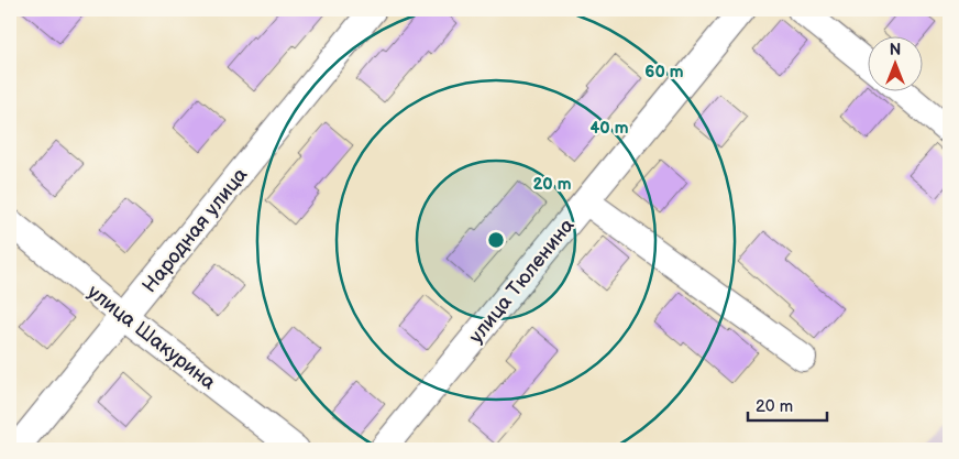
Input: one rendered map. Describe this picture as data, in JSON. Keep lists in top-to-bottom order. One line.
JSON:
{"streets":{"street":["Народная улица","улица Тюленина","улица Шакурина"]},"crossings":[["Народная улица","улица Шакурина"]],"scale_bar":"20 m","north":"top","rings":["60 m","40 m","20 m"]}
